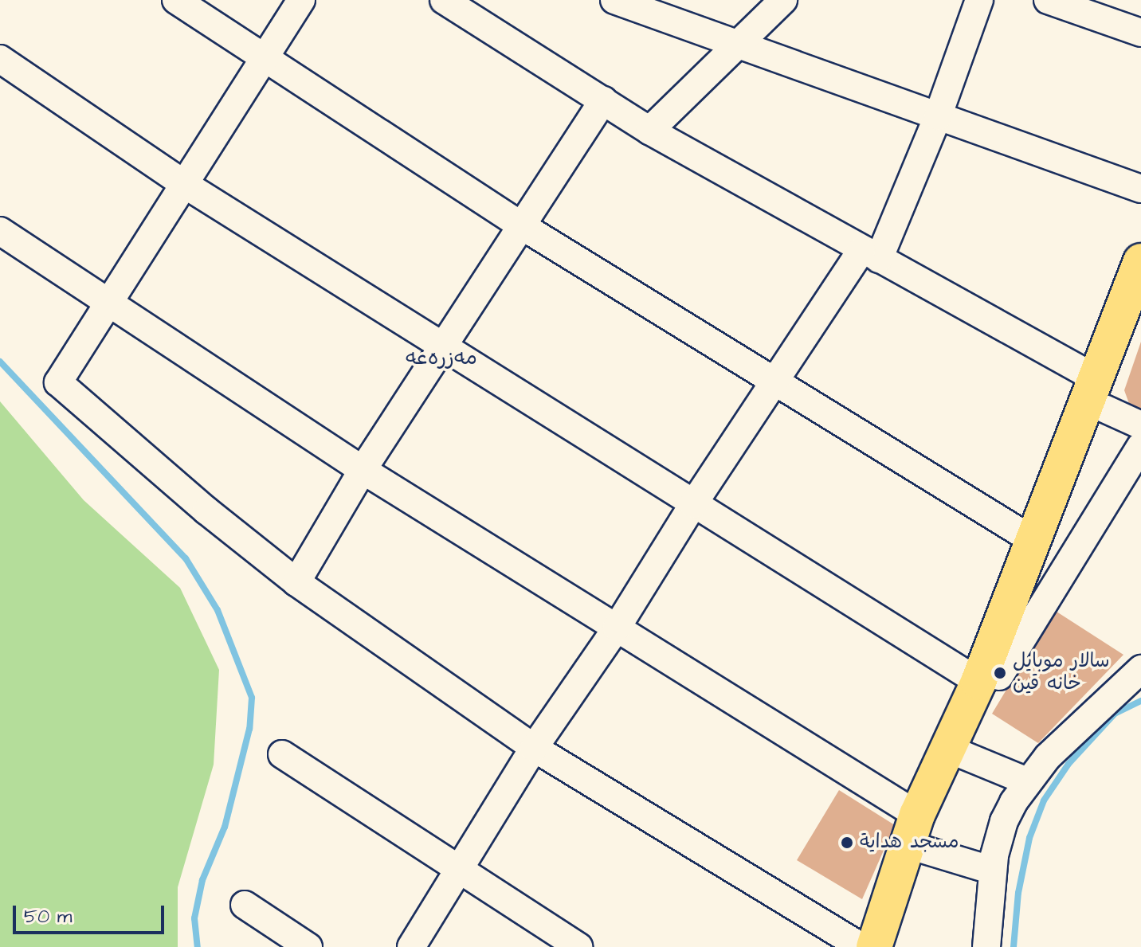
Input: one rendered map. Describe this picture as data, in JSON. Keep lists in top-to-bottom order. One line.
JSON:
{"districts":["مەزرەعە"],"places":["سالار موبايل خانه قين","مسجد هداية"],"scale_bar":"50 m"}
